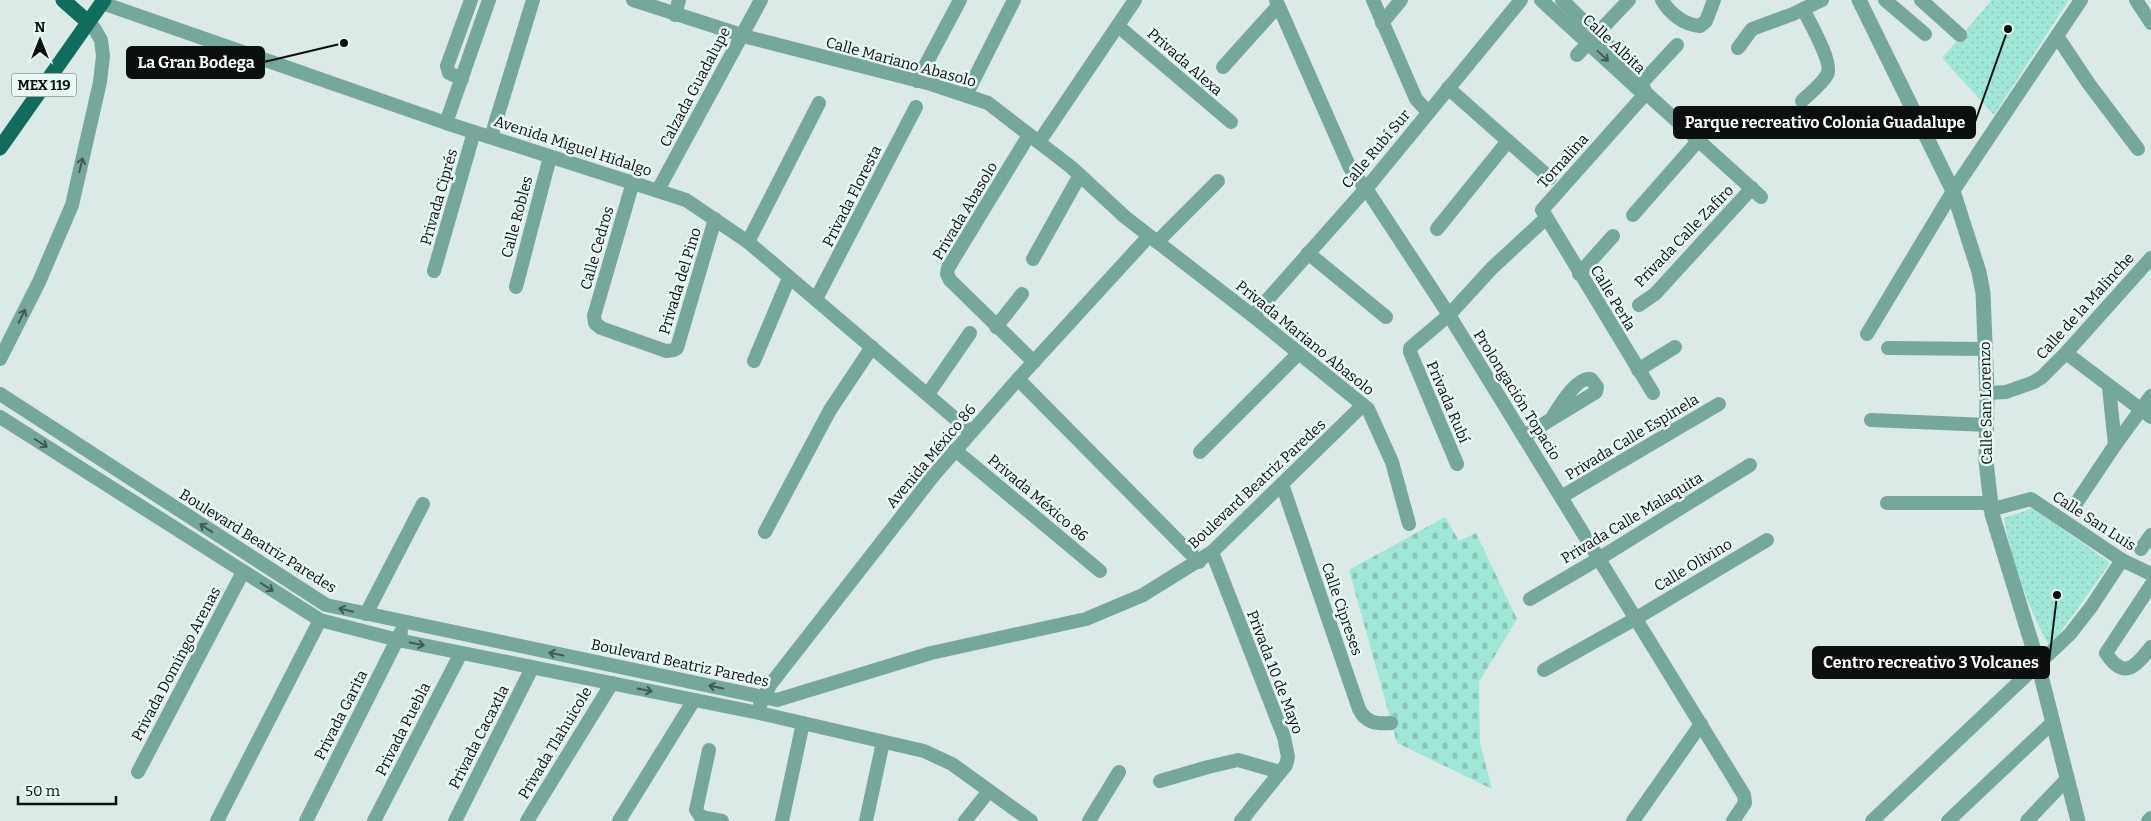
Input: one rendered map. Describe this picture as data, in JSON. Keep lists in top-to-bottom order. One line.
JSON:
{"streets":{"main road":["MEX 119"],"street":["Calle Albita","Calle Mariano Abasolo","Privada Alexa","Calzada Guadalupe","Avenida Miguel Hidalgo","Calle Rubí Sur","Tornalina","Privada Floresta","Privada Ciprés","Privada Abasolo","Calle Robles","Privada Calle Zafiro","Calle Cedros","Privada del Pino","Calle Perla","Calle de la Malinche","Privada Mariano Abasolo","Prolongación Topacio","Privada Rubí","Calle San Lorenzo","Privada Calle Espinela","Avenida México 86","Boulevard Beatriz Paredes","Privada México 86","Privada Calle Malaquita","Calle San Luis","Calle Olivino","Calle Cipreses","Privada Domingo Arenas","Privada 10 de Mayo","Privada Garita","Privada Puebla","Privada Cacaxtla","Privada Tlahuicole"]},"crossings":[["Calle Albita","Tornalina"],["Calle Albita","Privada Calle Zafiro"],["Calle Mariano Abasolo","Calzada Guadalupe"],["Calle Mariano Abasolo","Privada Abasolo"],["Calle Mariano Abasolo","Privada Mariano Abasolo"],["Calle Mariano Abasolo","Avenida México 86"],["MEX 119","Avenida Miguel Hidalgo"],["Calzada Guadalupe","Avenida Miguel Hidalgo"],["Avenida Miguel Hidalgo","Privada Floresta"],["Avenida Miguel Hidalgo","Privada Ciprés"],["Avenida Miguel Hidalgo","Calle Robles"],["Avenida Miguel Hidalgo","Calle Cedros"],["Avenida Miguel Hidalgo","Privada del Pino"],["Avenida Miguel Hidalgo","Avenida México 86"],["Calle Rubí Sur","Privada Mariano Abasolo"],["Calle Rubí Sur","Prolongación Topacio"],["Tornalina","Calle Perla"],["Privada Abasolo","Avenida México 86"],["Calle Cedros","Privada del Pino"],["Calle de la Malinche","Calle San Lorenzo"],["Privada Mariano Abasolo","Avenida México 86"],["Privada Mariano Abasolo","Boulevard Beatriz Paredes"],["Prolongación Topacio","Privada Rubí"],["Prolongación Topacio","Privada Calle Espinela"],["Prolongación Topacio","Privada Calle Malaquita"],["Prolongación Topacio","Calle Olivino"],["Calle San Lorenzo","Calle San Luis"],["Avenida México 86","Boulevard Beatriz Paredes"],["Avenida México 86","Privada México 86"],["Boulevard Beatriz Paredes","Calle Cipreses"],["Boulevard Beatriz Paredes","Privada 10 de Mayo"],["Boulevard Beatriz Paredes","Privada Garita"]],"places":["Parque recreativo Colonia Guadalupe","La Gran Bodega","Centro recreativo 3 Volcanes"],"scale_bar":"50 m","north":"top"}
